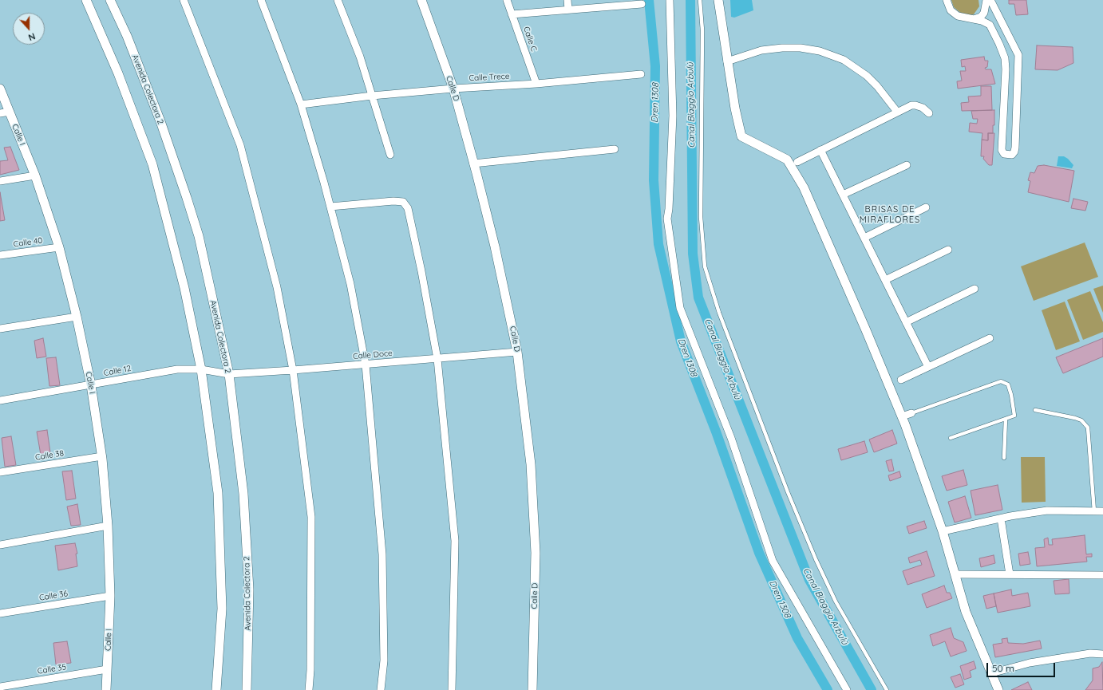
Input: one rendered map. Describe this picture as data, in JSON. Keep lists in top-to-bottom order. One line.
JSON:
{"streets":{"street":["Calle C","Calle Trece","Calle D","Avenida Colectora 2","Calle I","Calle 40","Calle Doce","Calle 12","Calle 38","Calle 36","Calle 35"]},"crossings":[["Calle C","Calle Trece"],["Calle Trece","Calle D"],["Calle D","Calle Doce"],["Avenida Colectora 2","Calle Doce"],["Avenida Colectora 2","Calle 12"],["Calle I","Calle 40"],["Calle I","Calle 12"],["Calle I","Calle 38"],["Calle I","Calle 36"],["Calle I","Calle 35"],["Calle Doce","Calle 12"]],"districts":["BRISAS DE MIRAFLORES"],"water":["Dren 1308","Canal Biaggio Arbulú"],"scale_bar":"50 m","north":"bottom"}
